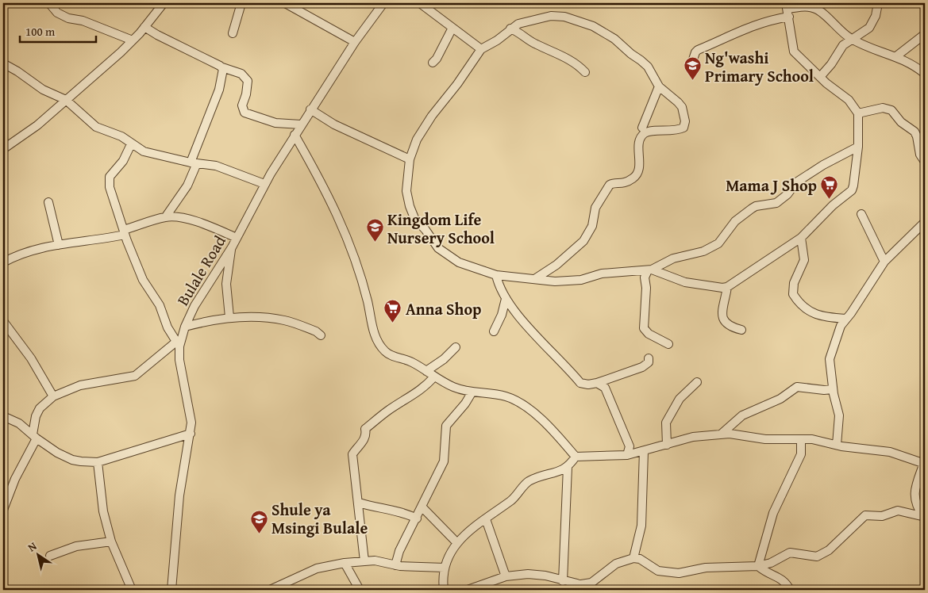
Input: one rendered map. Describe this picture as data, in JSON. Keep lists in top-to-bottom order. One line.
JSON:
{"streets":{"street":["Bulale Road"]},"places":{"school or university":["Ng'washi Primary School","Kingdom Life Nursery School","Shule ya Msingi Bulale"],"supermarket":["Mama J Shop","Anna Shop"]},"scale_bar":"100 m","north":"top left"}
